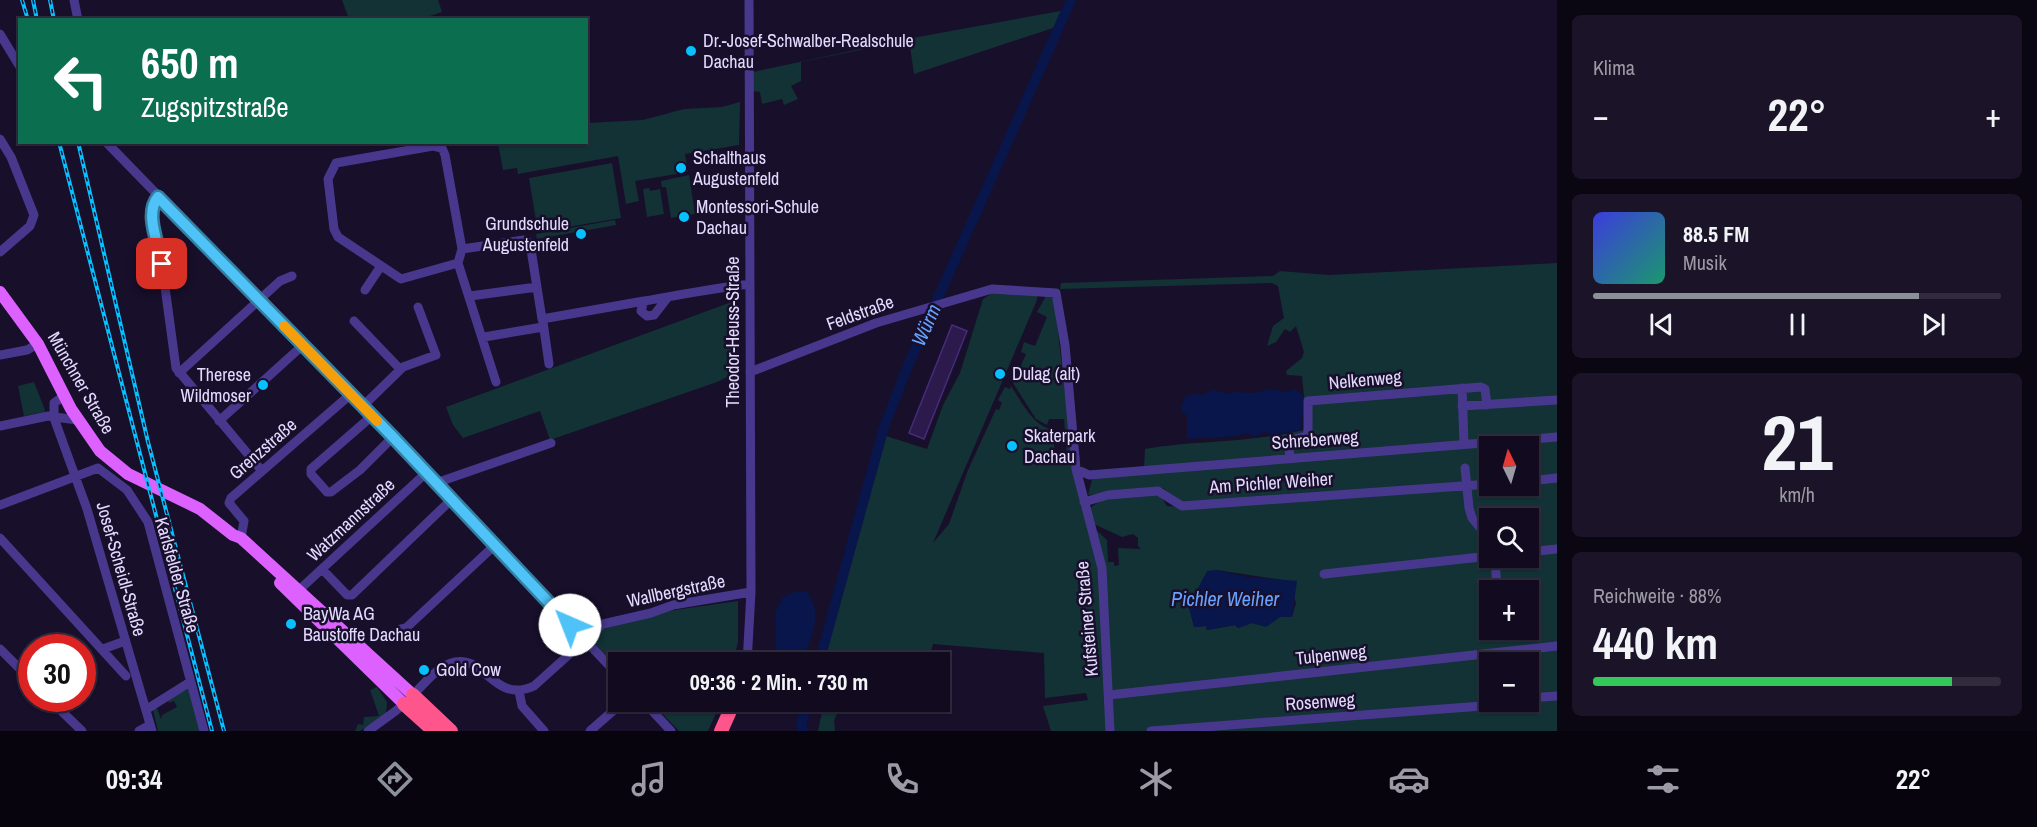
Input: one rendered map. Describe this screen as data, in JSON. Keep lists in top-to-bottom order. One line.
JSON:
{"streets":{"main road":["Münchner Straße"],"street":["Feldstraße","Theodor-Heuss-Straße","Nelkenweg","Schreberweg","Grenzstraße","Am Pichler Weiher","Watzmannstraße","Josef-Scheidl-Straße","Karlsfelder Straße","Wallbergstraße","Kufsteiner Straße","Tulpenweg","Rosenweg"]},"crossings":[["Feldstraße","Theodor-Heuss-Straße"],["Feldstraße","Kufsteiner Straße"],["Theodor-Heuss-Straße","Wallbergstraße"],["Nelkenweg","Schreberweg"],["Münchner Straße","Grenzstraße"],["Münchner Straße","Watzmannstraße"],["Schreberweg","Kufsteiner Straße"],["Am Pichler Weiher","Kufsteiner Straße"],["Josef-Scheidl-Straße","Karlsfelder Straße"],["Kufsteiner Straße","Tulpenweg"]],"water":["Würm","Pichler Weiher"],"places":["Dr.-Josef-Schwalber-Realschule Dachau","Schalthaus Augustenfeld","Montessori-Schule Dachau","Grundschule Augustenfeld","Dulag (alt)","Therese Wildmoser","Skaterpark Dachau","BayWa AG Baustoffe Dachau","Gold Cow"],"north":"top","page":{"tile":["Klima",["21","km/h"],["Reichweite · 88%","440 km"]],"turn":["650 m","Zugspitzstraße"],"heat":["−","22°","+"],"song":["88.5 FM","Musik"],"map_buttons":["+","−"],"limit":"30","trip":"09:36 · 2 Min. · 730 m","tabs":["09:34","22°"]}}
